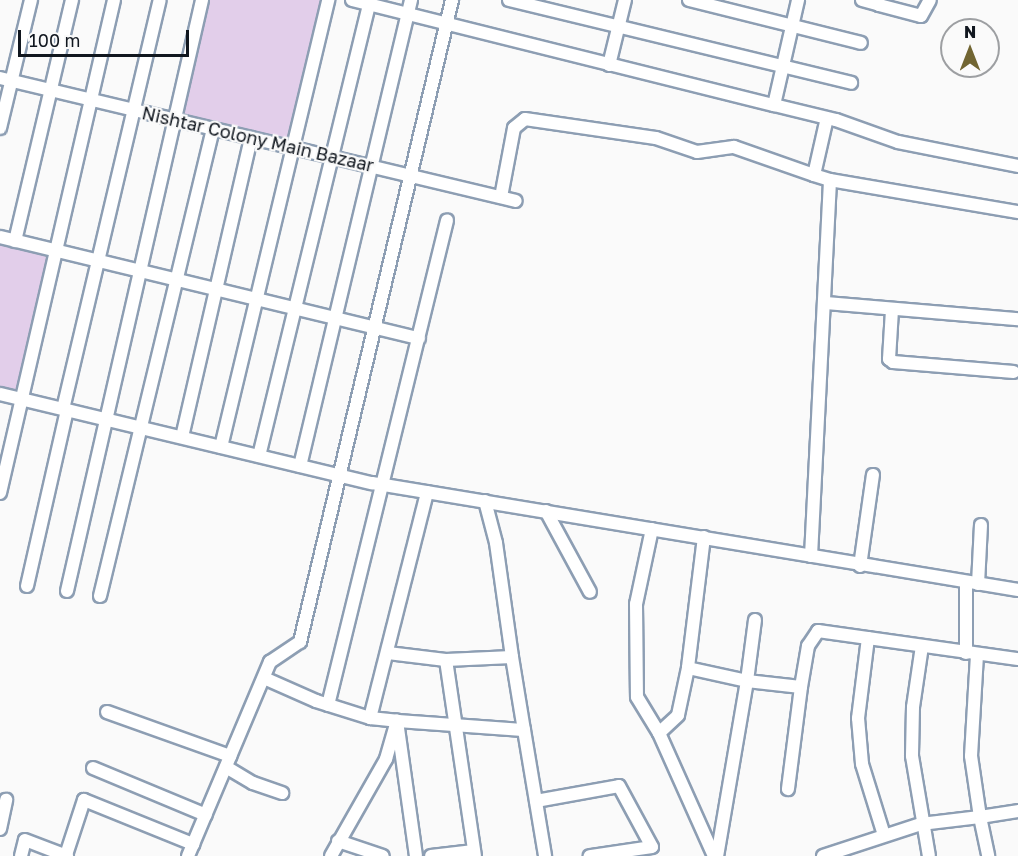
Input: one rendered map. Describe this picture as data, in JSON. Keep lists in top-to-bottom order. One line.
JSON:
{"streets":{"street":["Nishtar Colony Main Bazaar"]},"scale_bar":"100 m","north":"top"}
